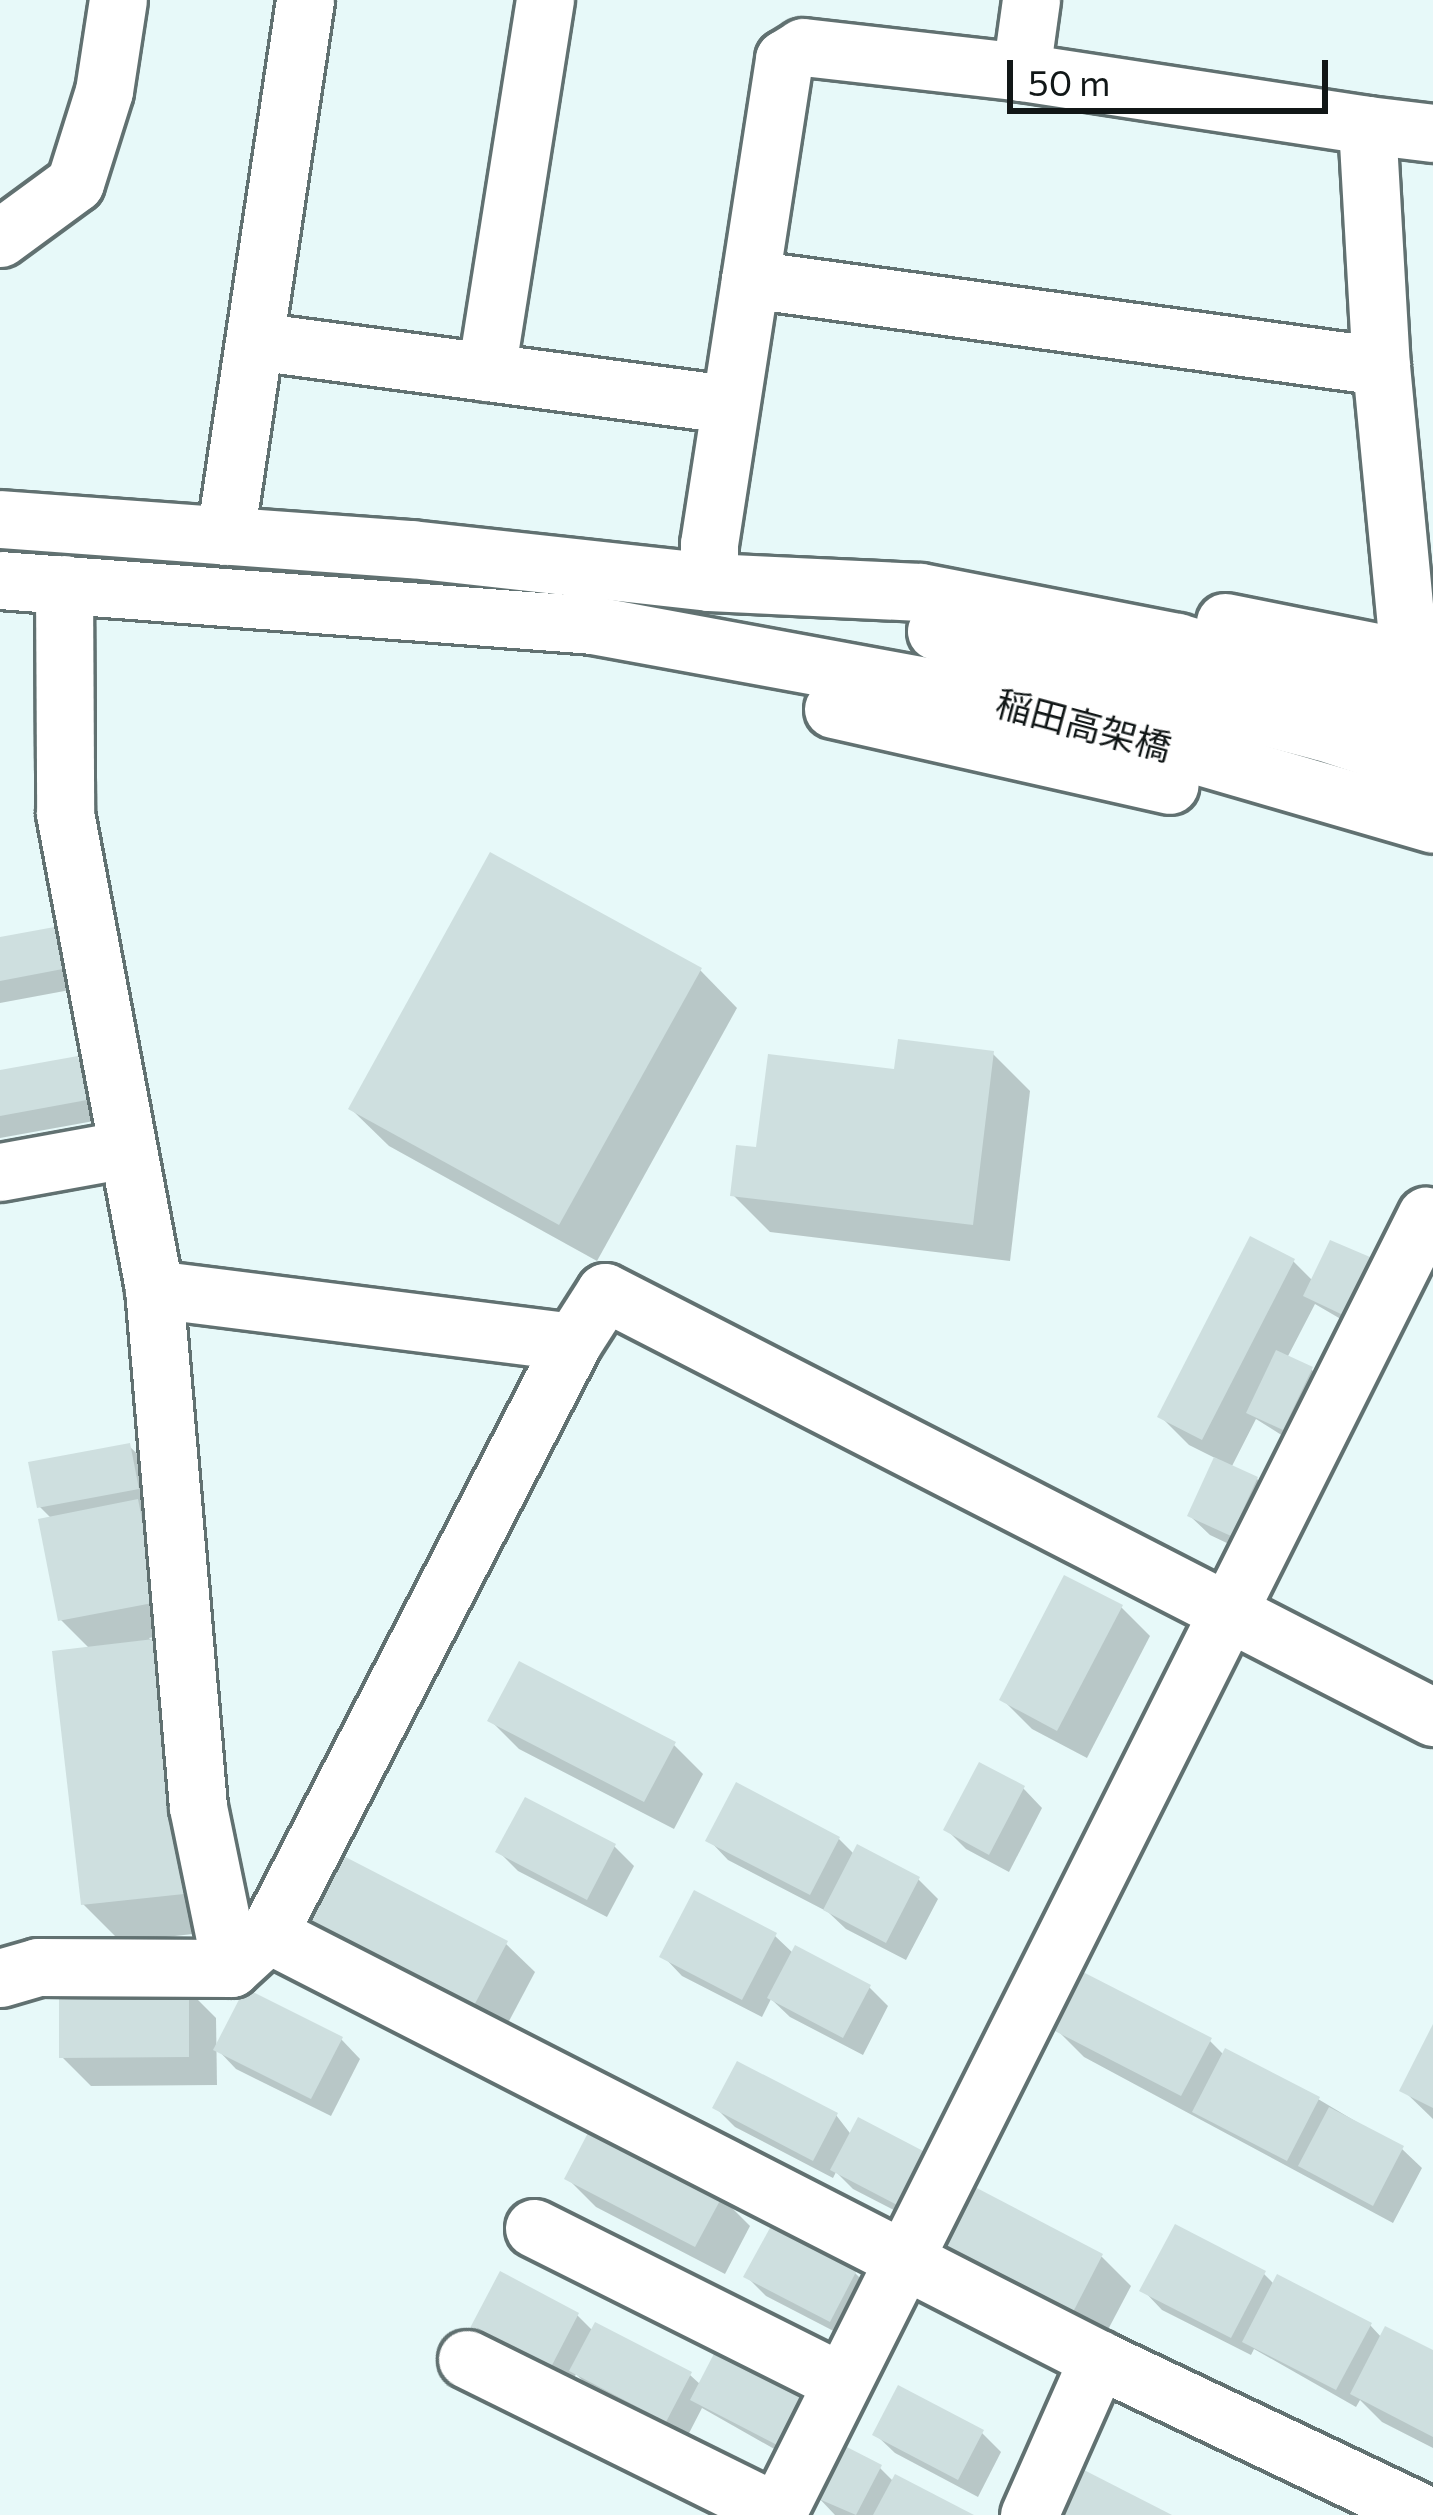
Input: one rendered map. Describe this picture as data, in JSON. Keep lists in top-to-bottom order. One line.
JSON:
{"streets":{"street":["稲田高架橋"]},"scale_bar":"50 m"}
